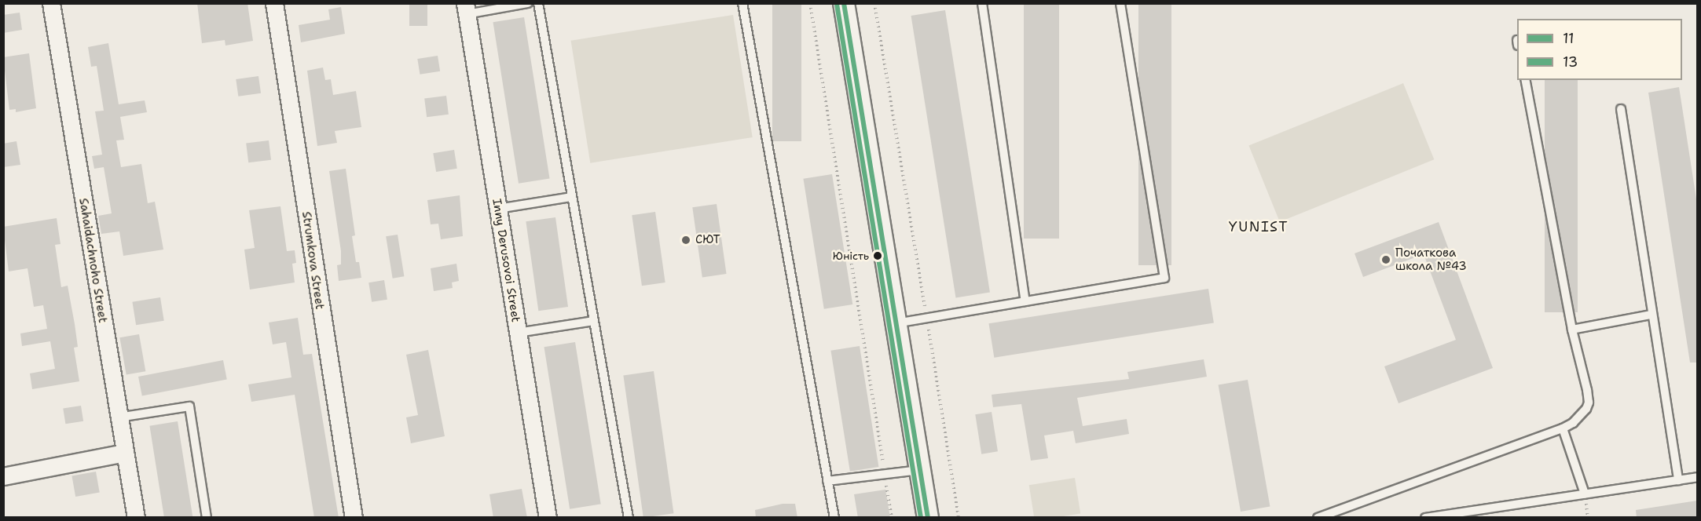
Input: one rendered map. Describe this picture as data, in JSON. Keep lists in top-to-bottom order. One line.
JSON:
{"streets":{"street":["Sahaidachnoho Street","Strumkova Street","Inny Derusovoi Street"]},"districts":["YUNIST"],"places":["СЮТ","Юність","Початкова школа №43"],"lines":["transit line 11","transit line 13"],"legend":["11","13"]}
